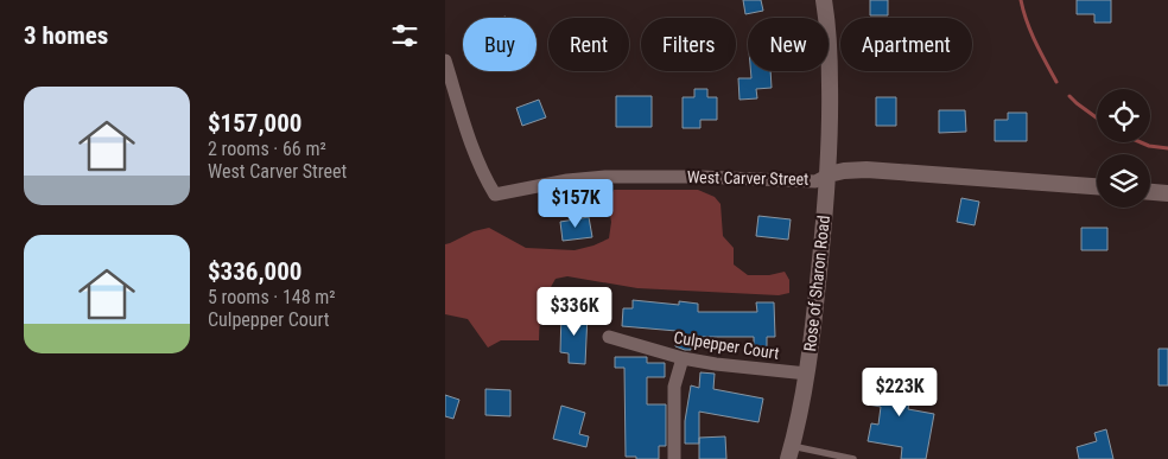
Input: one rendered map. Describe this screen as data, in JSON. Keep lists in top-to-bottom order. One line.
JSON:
{"streets":{"street":["West Carver Street","Rose of Sharon Road","Culpepper Court"]},"crossings":[["West Carver Street","Rose of Sharon Road"],["Rose of Sharon Road","Culpepper Court"]],"page":{"heading":"3 homes","chip":["Buy","Rent","Filters","New","Apartment"],"list":[{"name":"$157,000","note":"2 rooms · 66 m² · West Carver Street"},{"name":"$336,000","note":"5 rooms · 148 m² · Culpepper Court"}],"price":["$157K","$336K","$223K"]}}
